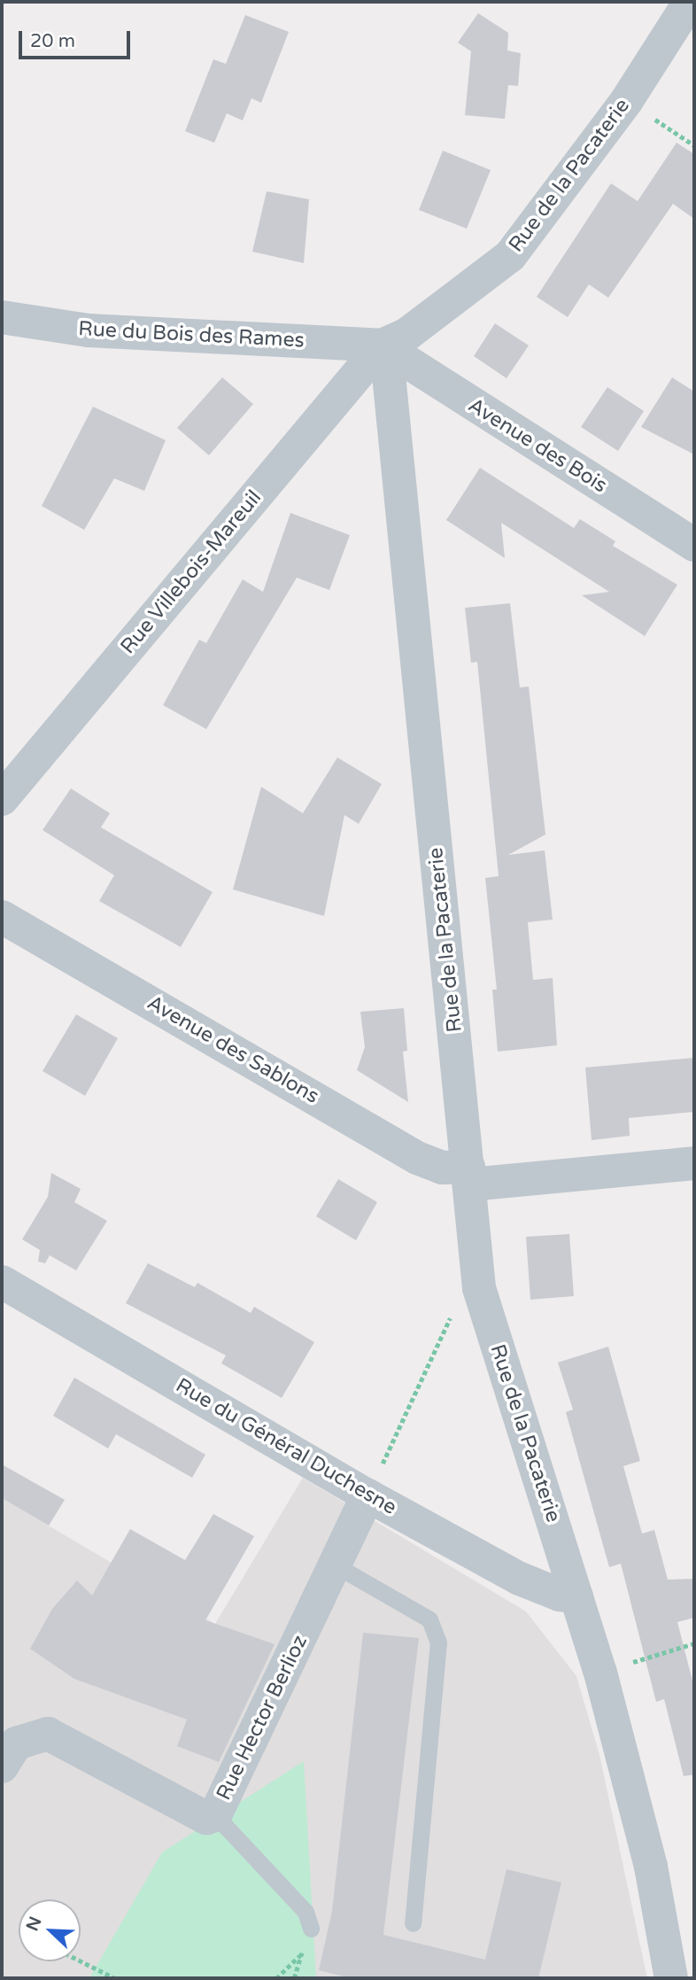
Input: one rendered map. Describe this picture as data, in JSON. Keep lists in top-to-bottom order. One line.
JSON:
{"streets":{"street":["Rue de la Pacaterie","Rue du Bois des Rames","Avenue des Bois","Rue Villebois-Mareuil","Avenue des Sablons","Rue du Général Duchesne","Rue Hector Berlioz"]},"crossings":[["Rue de la Pacaterie","Rue du Bois des Rames"],["Rue de la Pacaterie","Avenue des Bois"],["Rue de la Pacaterie","Rue Villebois-Mareuil"],["Rue de la Pacaterie","Avenue des Sablons"],["Rue de la Pacaterie","Rue du Général Duchesne"],["Rue du Bois des Rames","Avenue des Bois"],["Rue du Bois des Rames","Rue Villebois-Mareuil"],["Avenue des Bois","Rue Villebois-Mareuil"],["Rue du Général Duchesne","Rue Hector Berlioz"]],"scale_bar":"20 m","north":"top left"}
